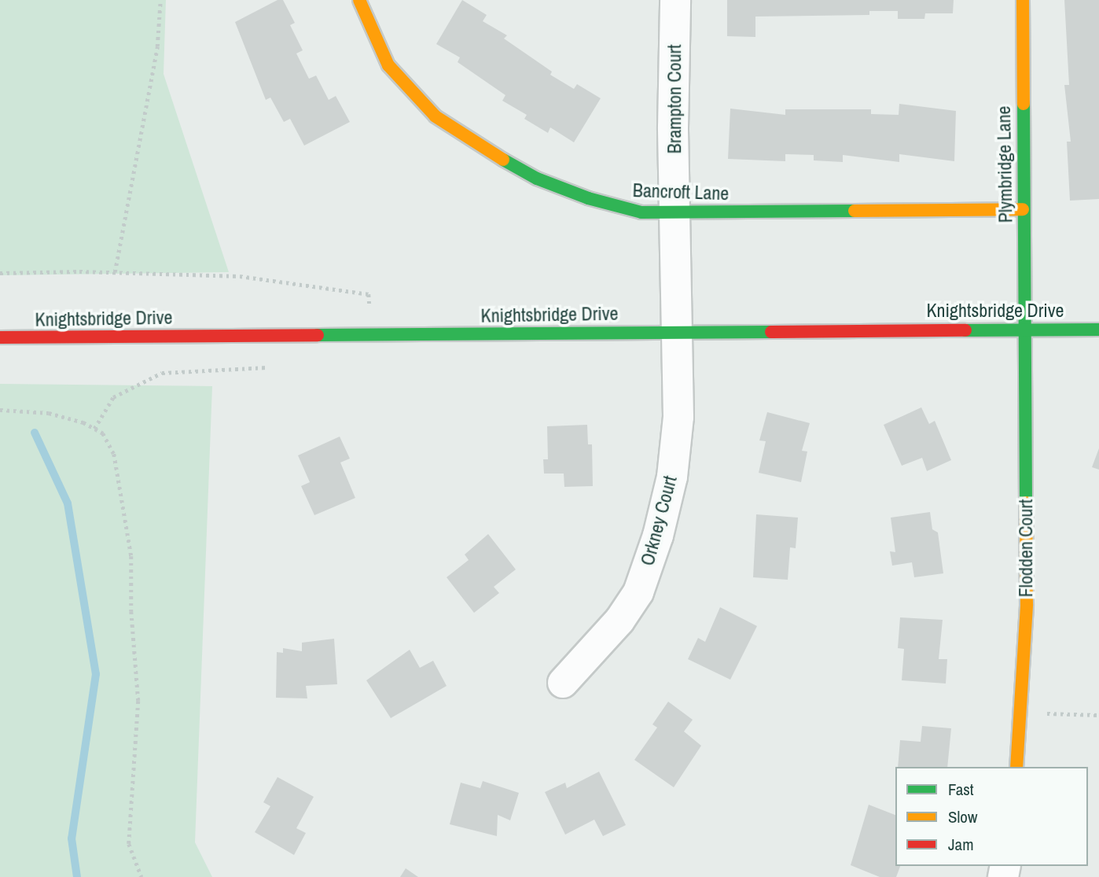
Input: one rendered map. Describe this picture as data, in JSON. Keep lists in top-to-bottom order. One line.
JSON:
{"streets":{"street":["Brampton Court","Plymbridge Lane","Bancroft Lane","Knightsbridge Drive","Orkney Court","Flodden Court"]},"crossings":[["Brampton Court","Bancroft Lane"],["Brampton Court","Knightsbridge Drive"],["Brampton Court","Orkney Court"],["Plymbridge Lane","Bancroft Lane"],["Plymbridge Lane","Knightsbridge Drive"],["Plymbridge Lane","Flodden Court"],["Knightsbridge Drive","Orkney Court"],["Knightsbridge Drive","Flodden Court"]],"legend":["Fast","Slow","Jam"]}
